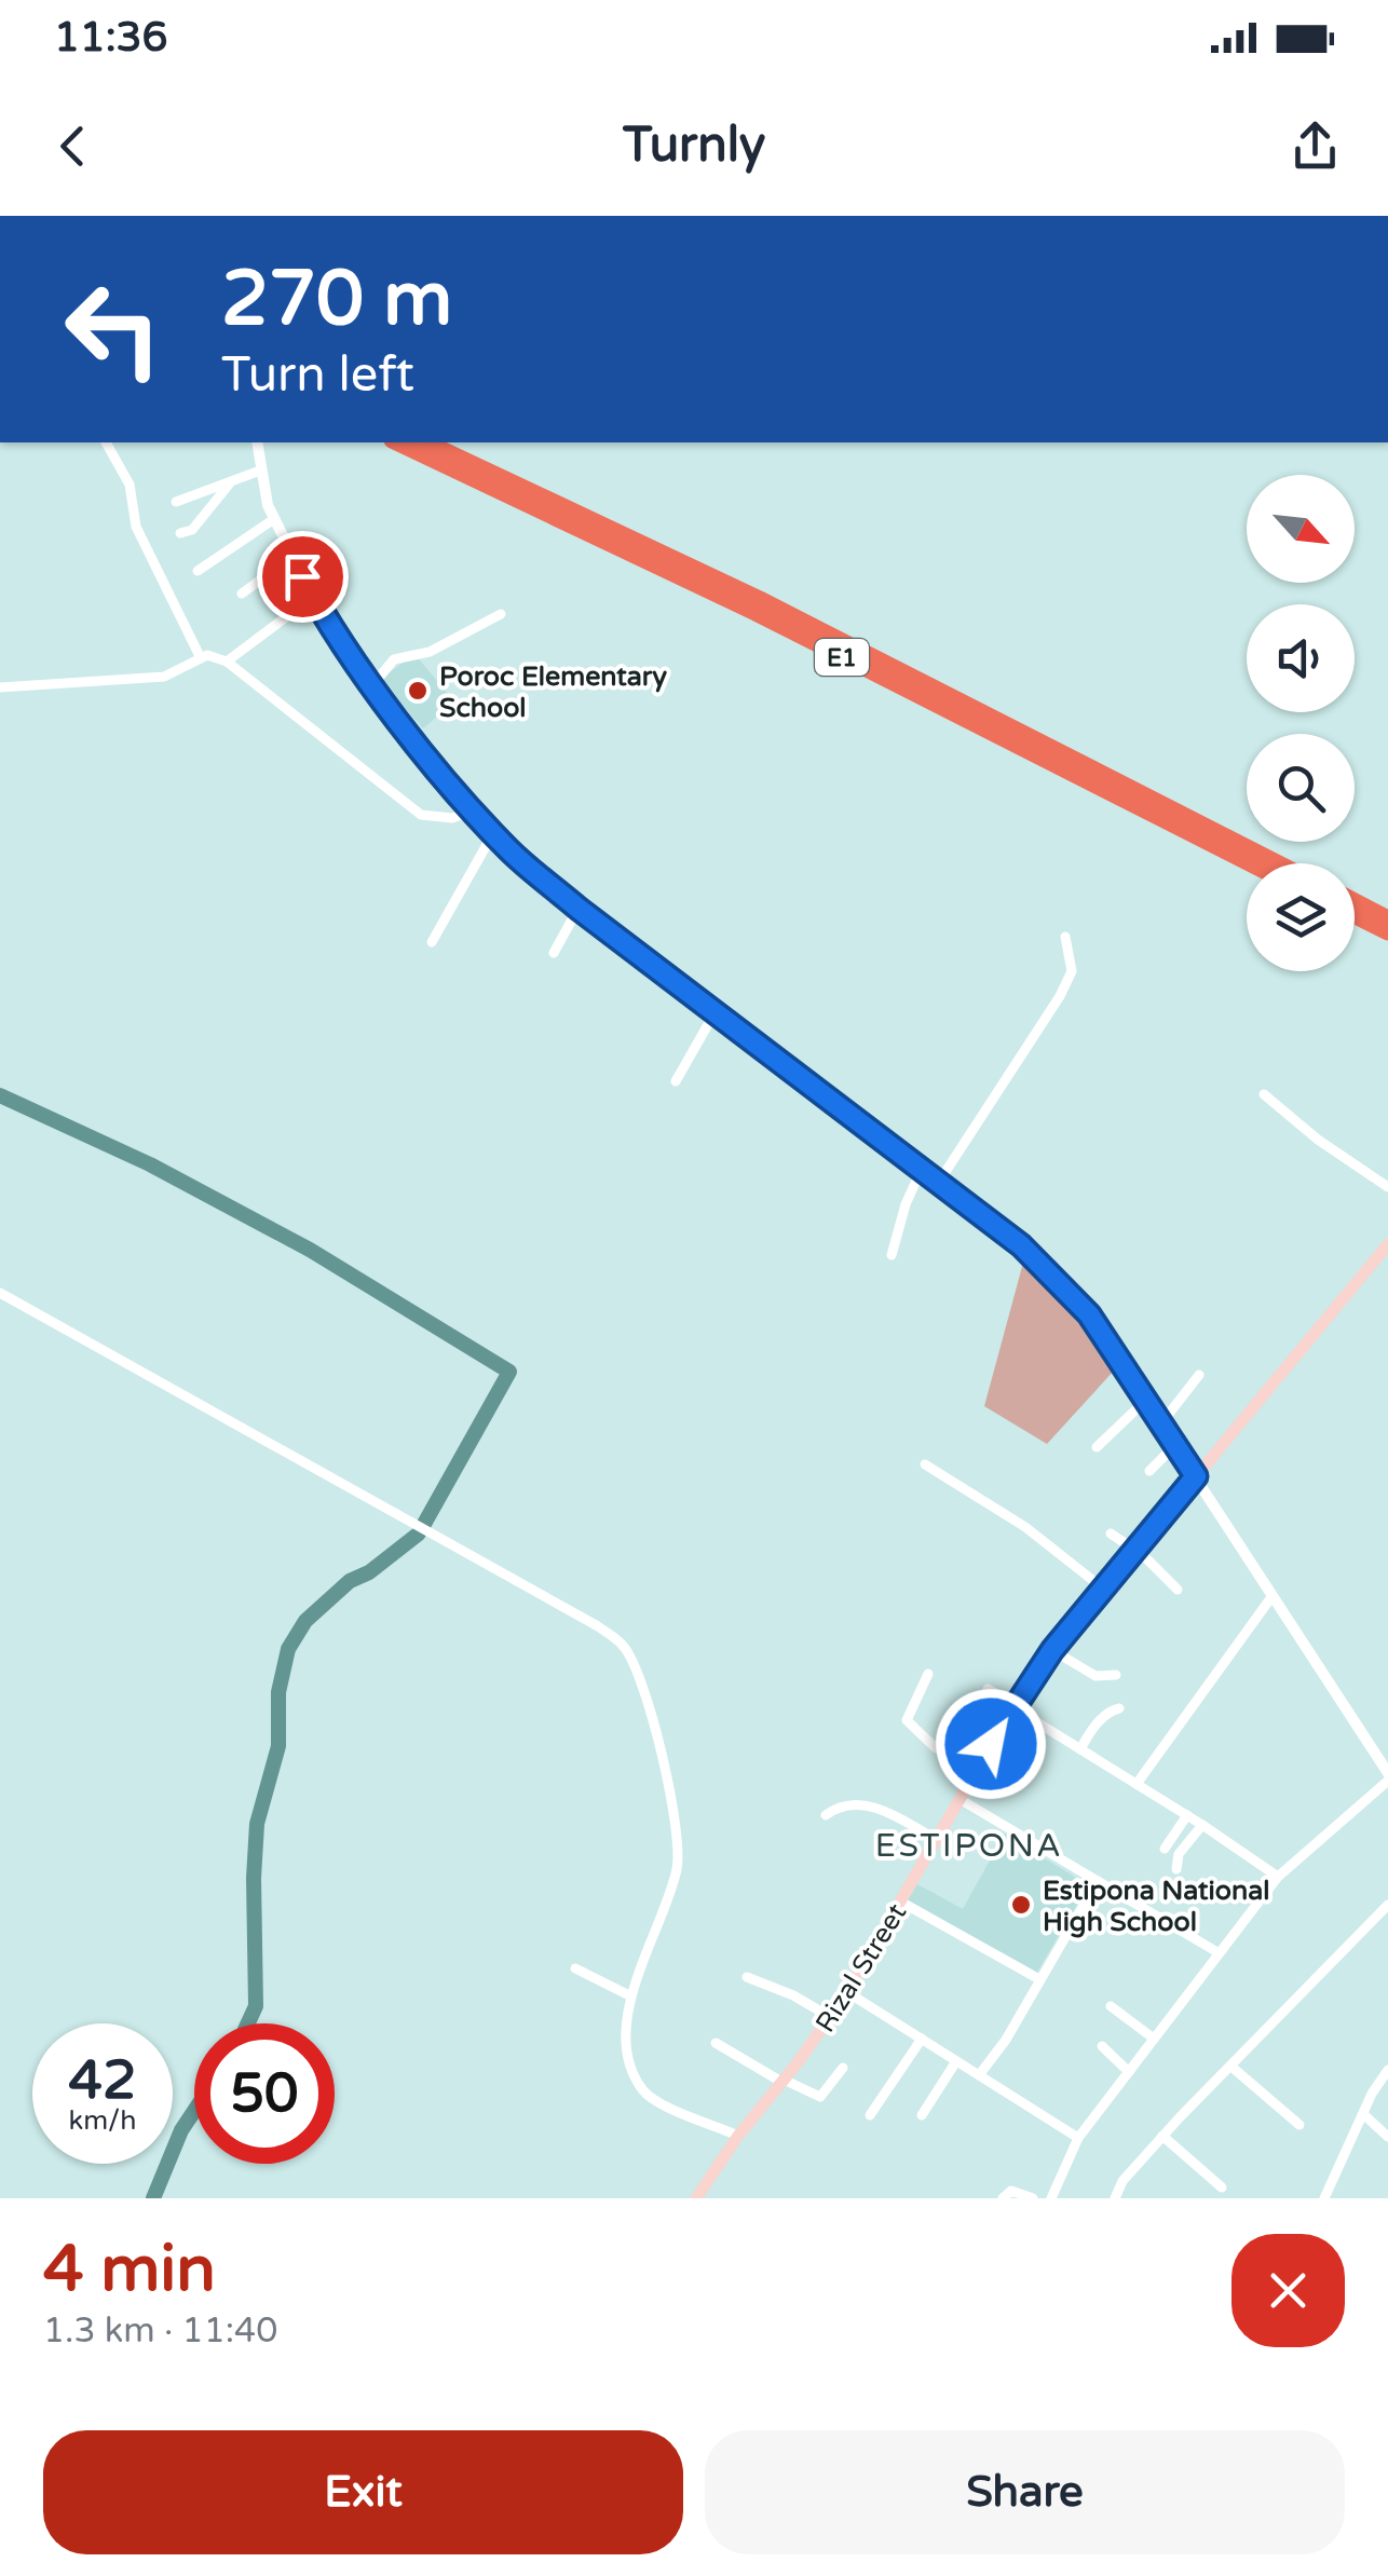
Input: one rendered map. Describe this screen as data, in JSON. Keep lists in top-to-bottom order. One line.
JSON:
{"streets":{"highway":["E1"],"main road":["Rizal Street"]},"districts":["ESTIPONA"],"places":["Poroc Elementary School","Estipona National High School"],"north":"bottom right","page":{"status":"11:36","header":"Turnly","turn":["270 m","Turn left"],"speed":"42 km/h","limit":"50","heading":["4 min","1.3 km · 11:40"],"buttons":["Exit","Share"]}}
